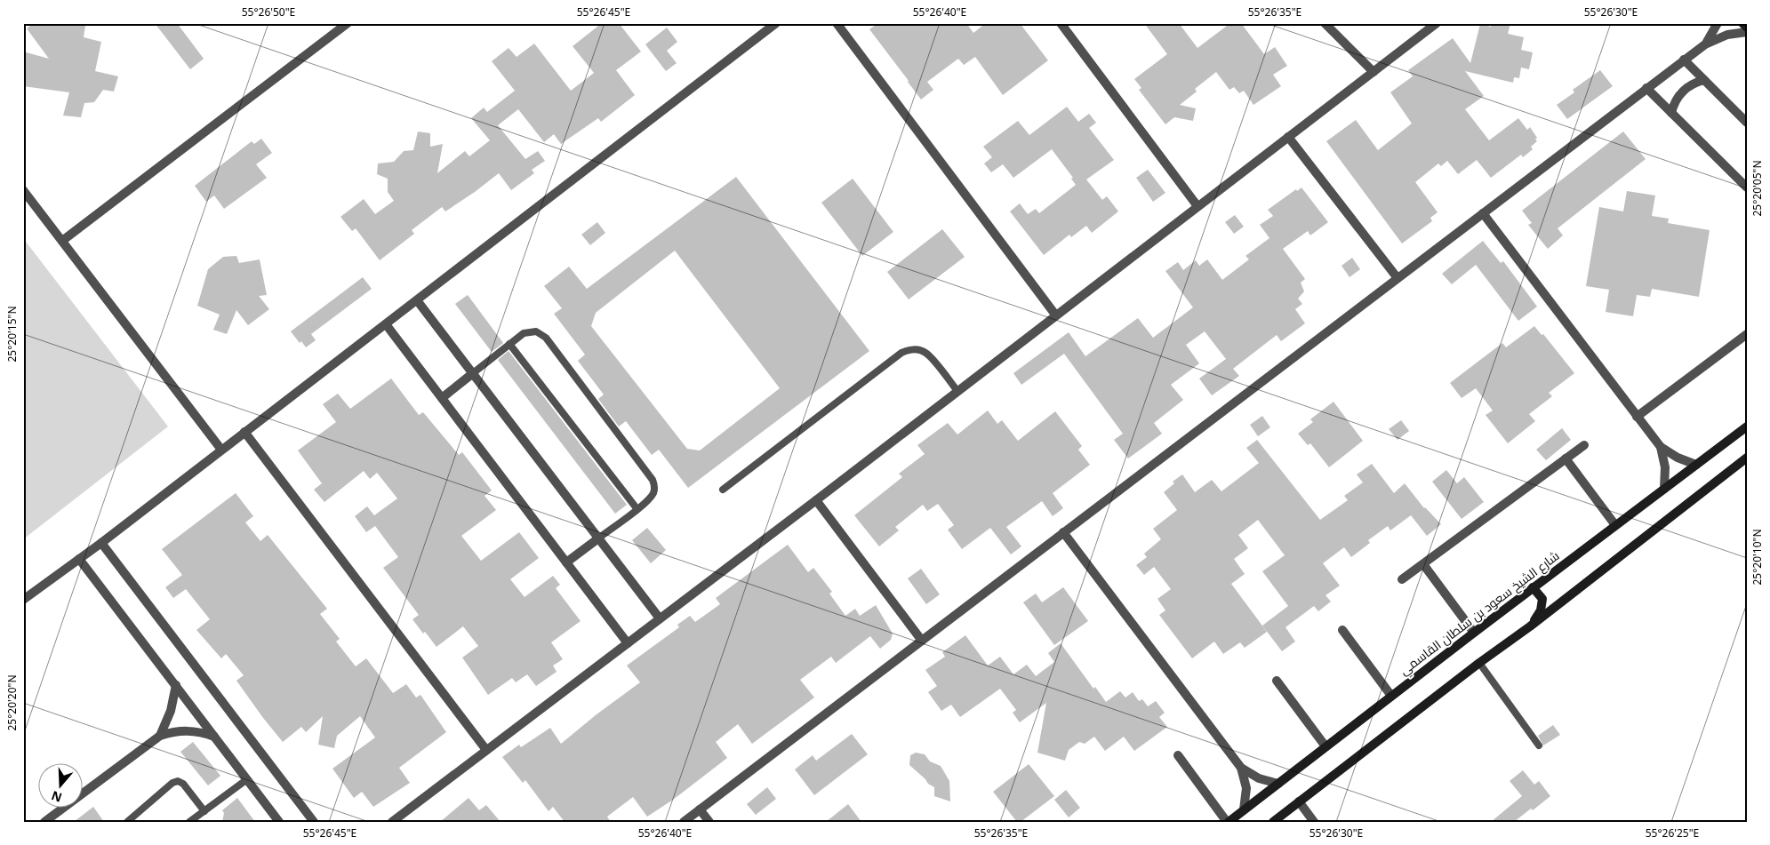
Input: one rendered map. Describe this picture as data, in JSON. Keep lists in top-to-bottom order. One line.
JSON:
{"streets":{"main road":["شارع الشيخ سعود بن سلطان القاسمي"]},"north":"bottom","coordinates":["55°26'50\"E","55°26'45\"E","55°26'40\"E","55°26'35\"E","55°26'30\"E","25°20'05\"N","25°20'15\"N","25°20'10\"N","25°20'20\"N","55°26'25\"E"]}
